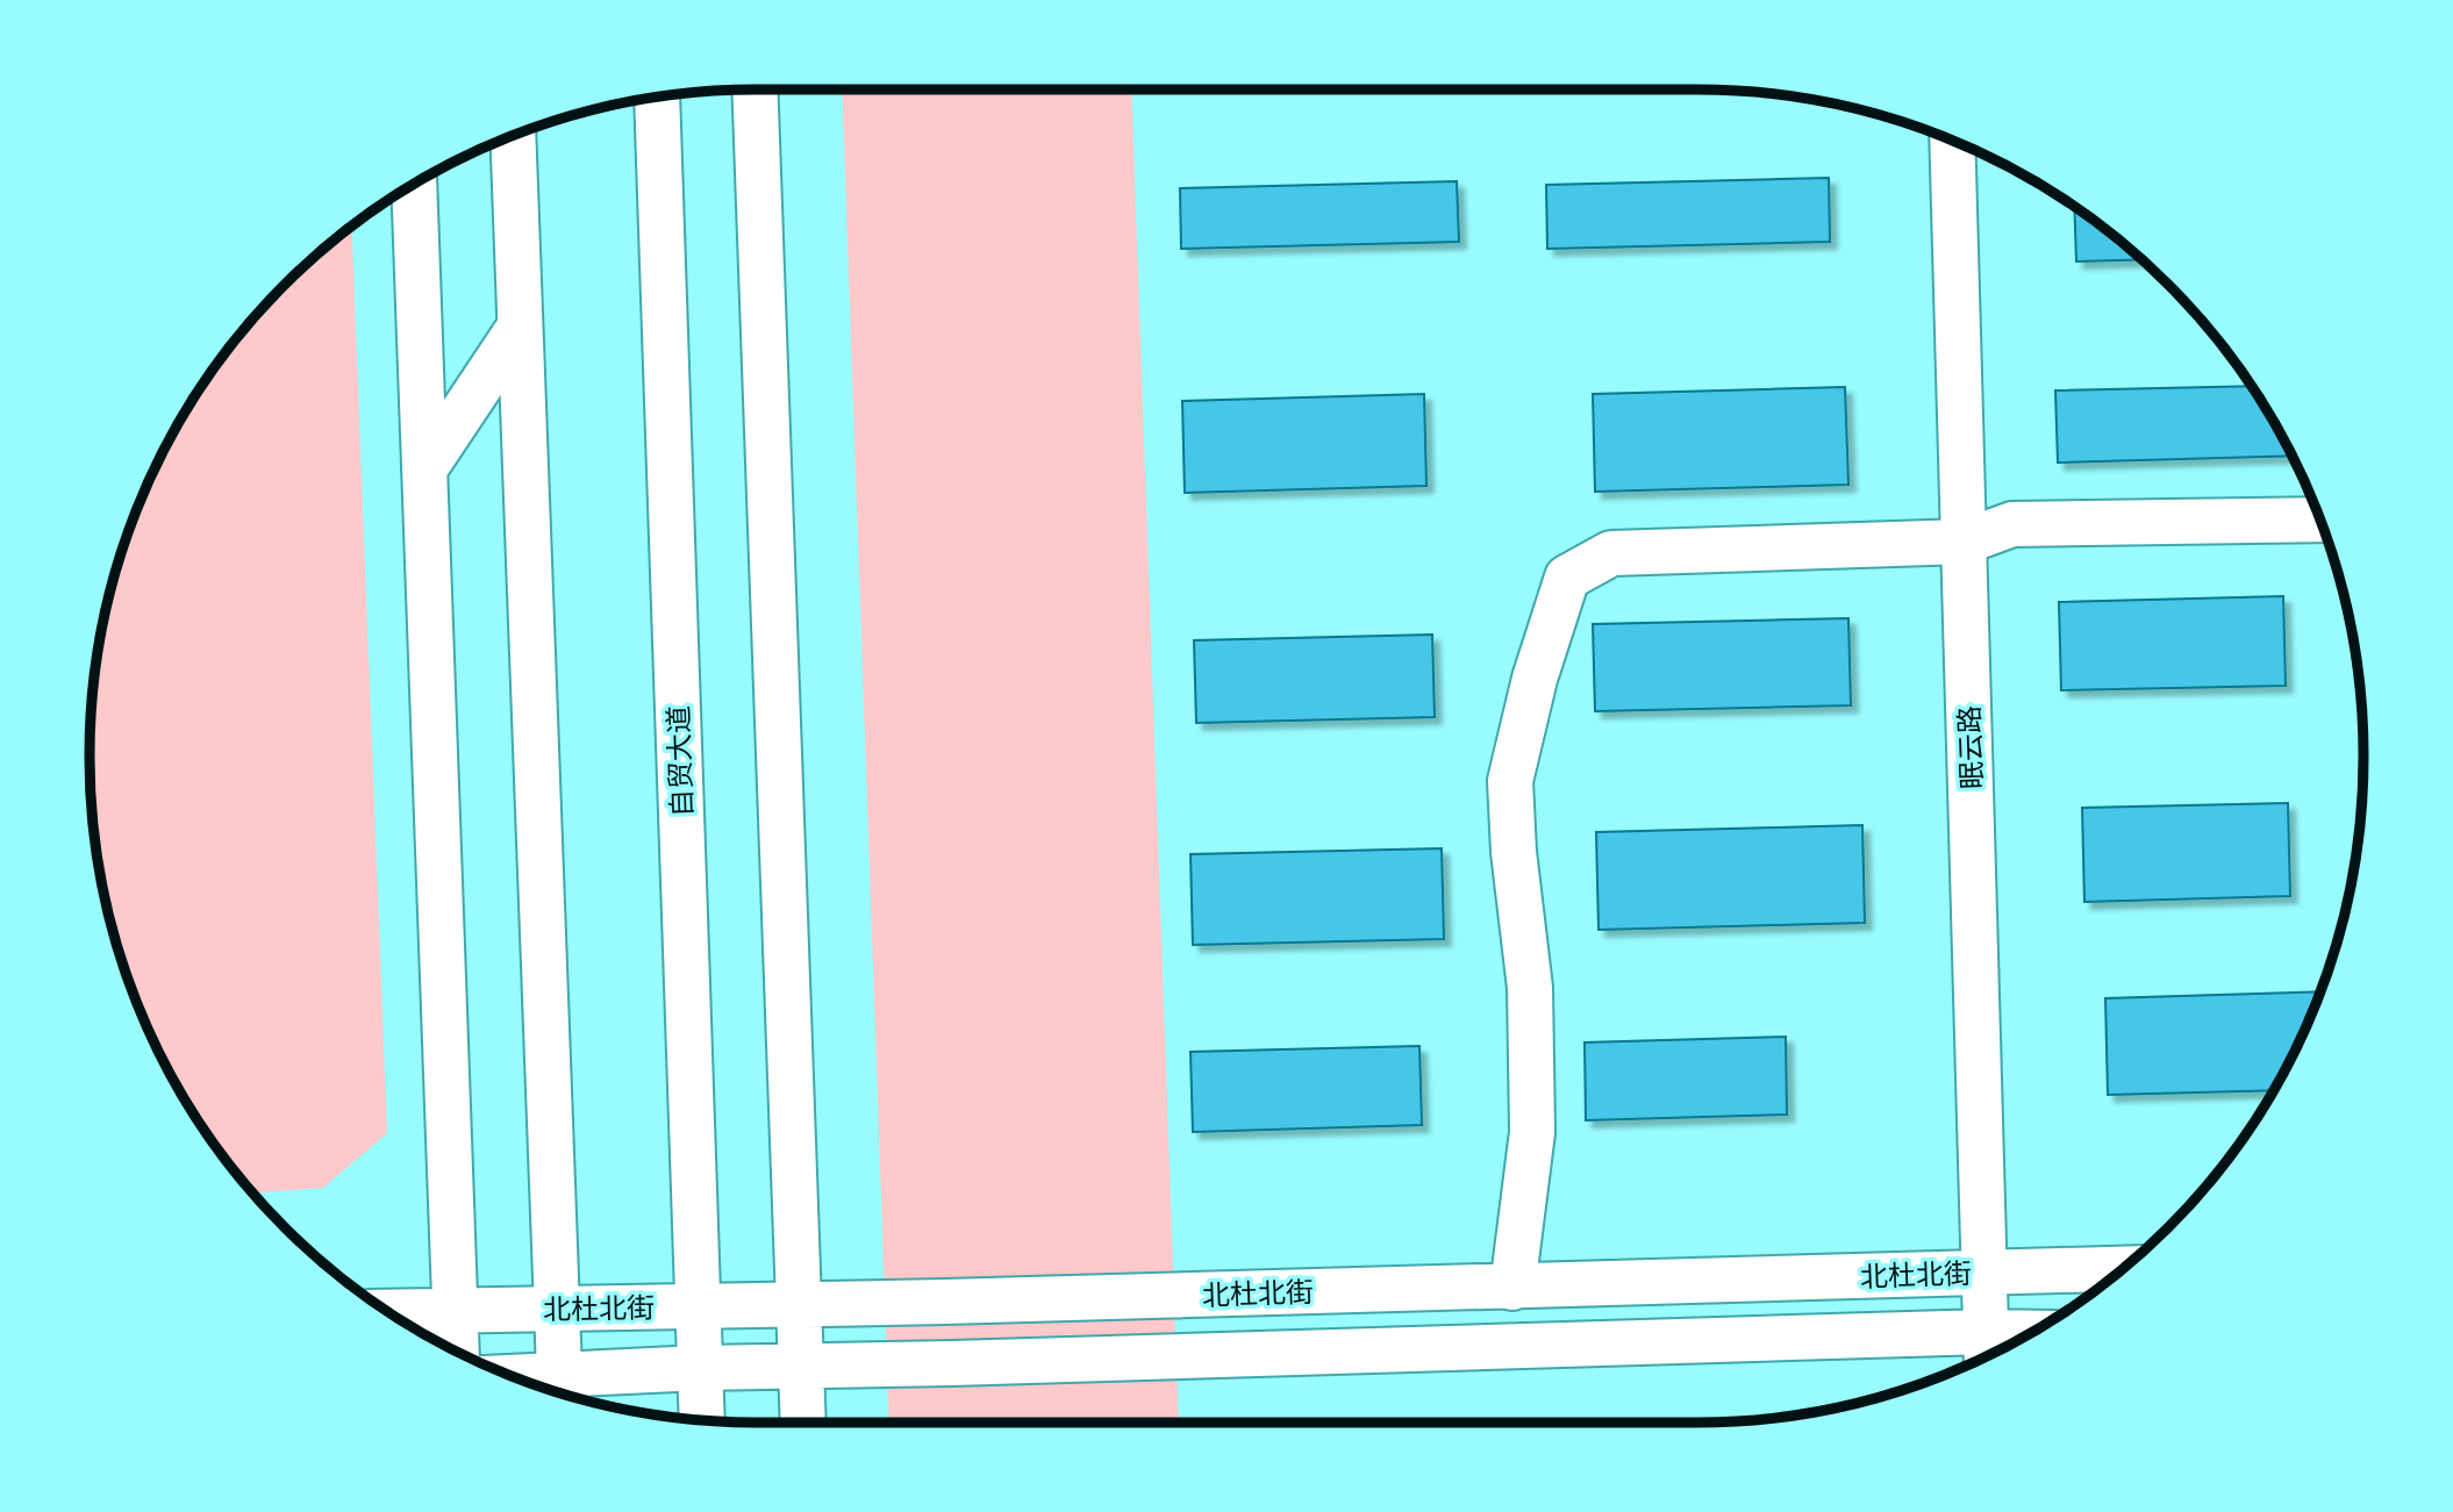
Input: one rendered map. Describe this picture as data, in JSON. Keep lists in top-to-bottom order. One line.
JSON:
{"streets":{"main road":["眠云路","自贸大道","北杜北街"]},"crossings":[["眠云路","北杜北街"],["自贸大道","北杜北街"]]}
